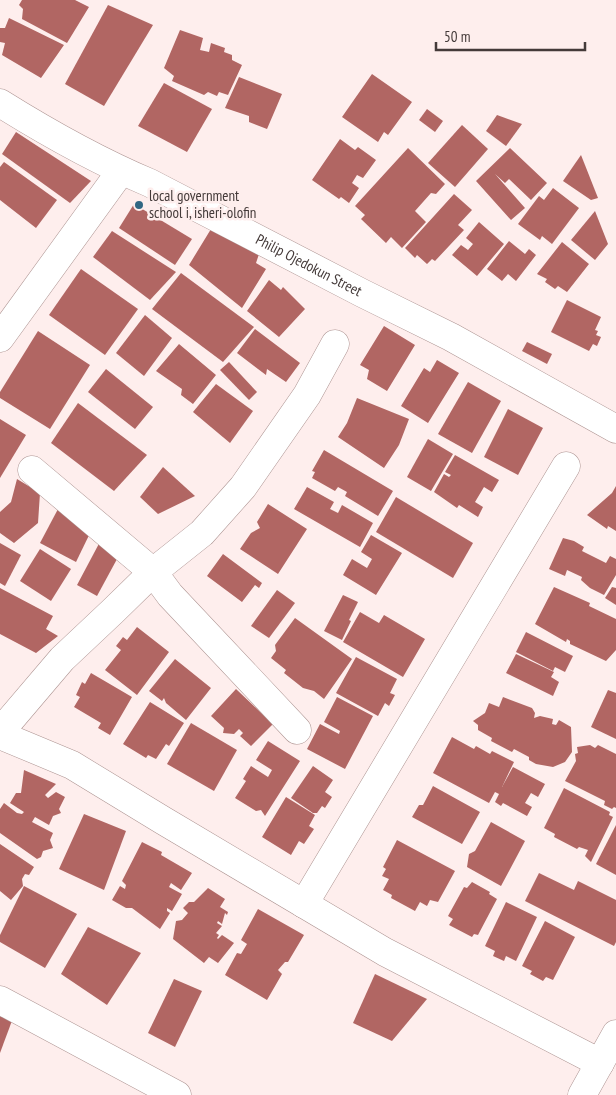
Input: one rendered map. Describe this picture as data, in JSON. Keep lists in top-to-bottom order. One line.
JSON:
{"streets":{"street":["Philip Ojedokun Street"]},"places":["local government school i, isheri-olofin"],"scale_bar":"50 m"}
